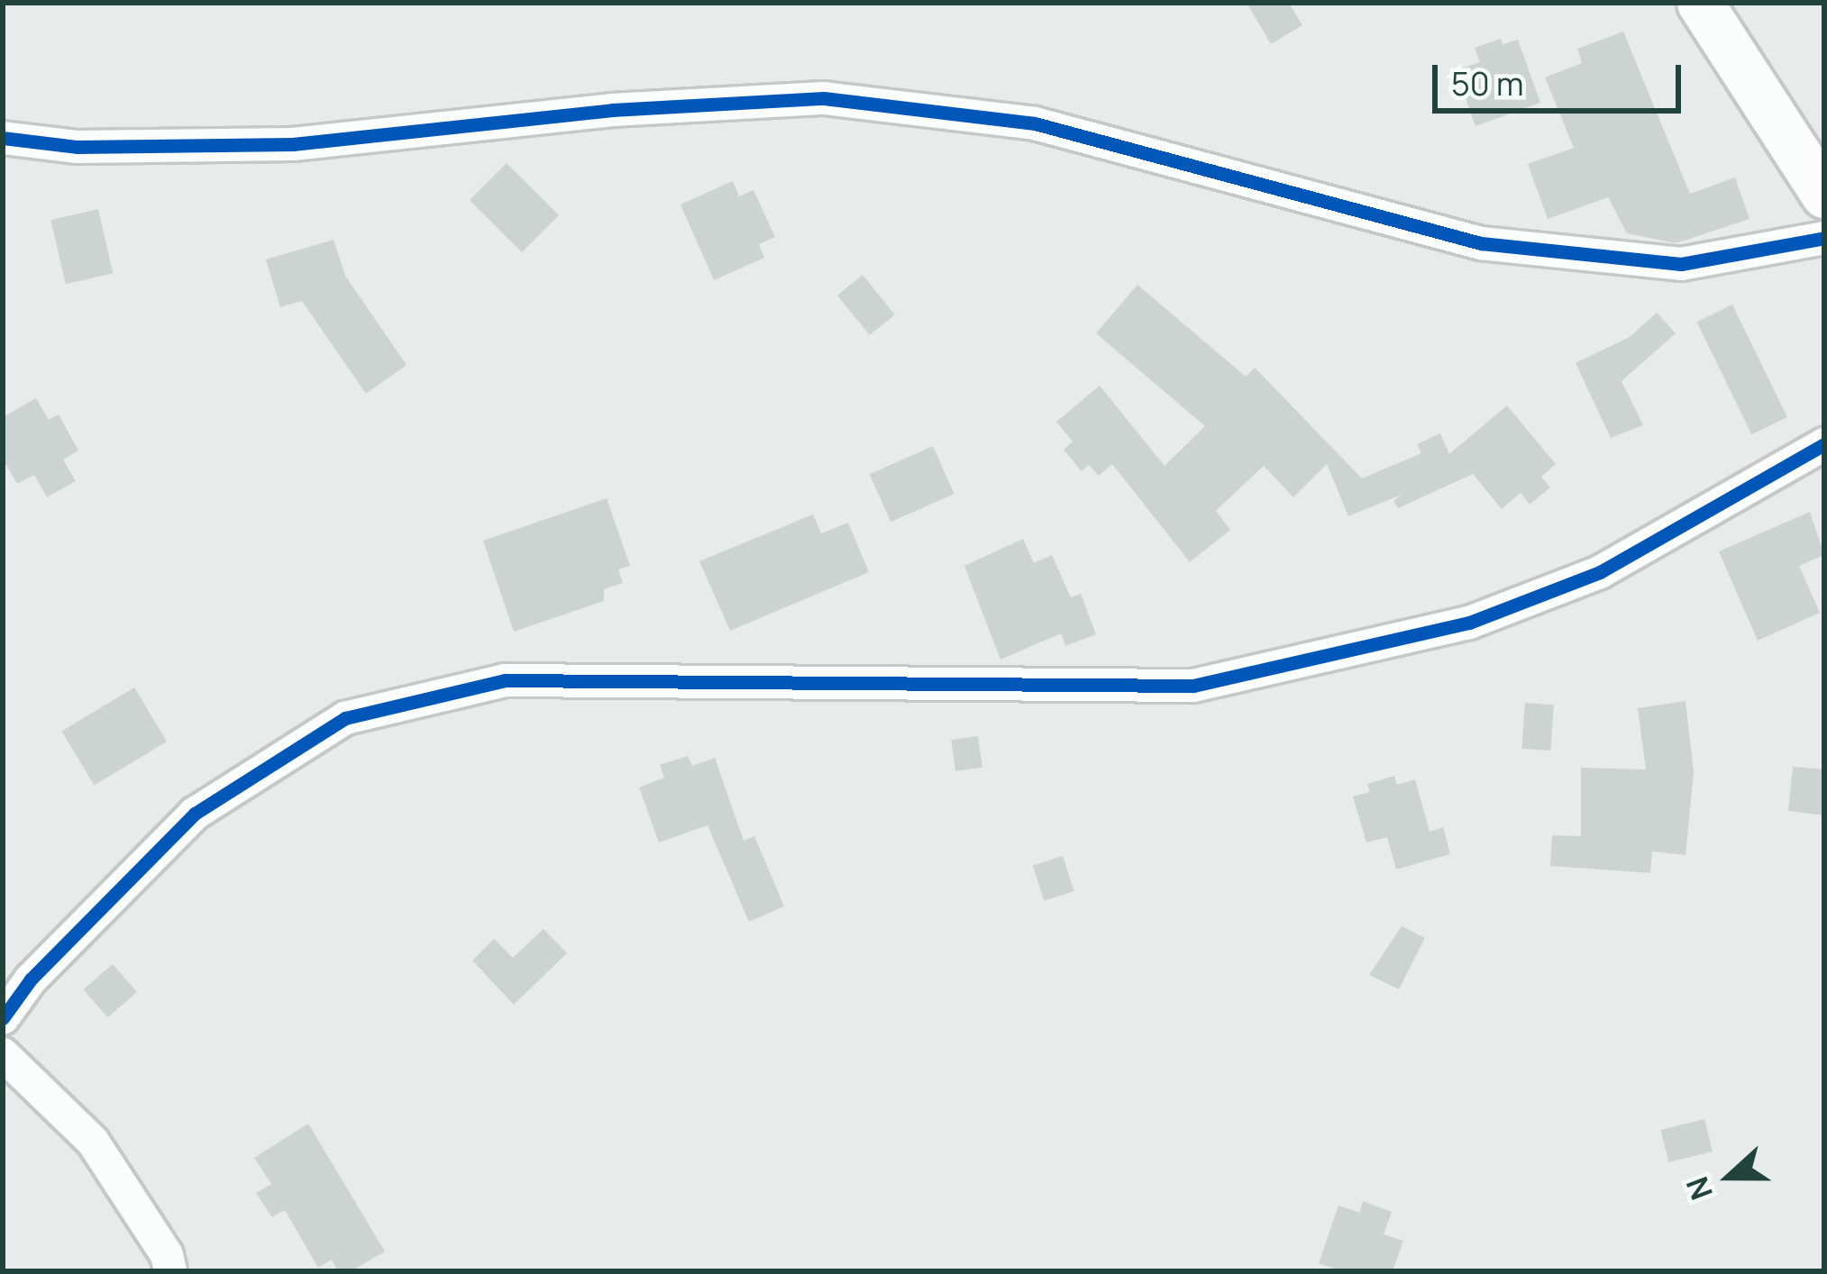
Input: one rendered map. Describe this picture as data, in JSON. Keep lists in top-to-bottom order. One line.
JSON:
{"scale_bar":"50 m","north":"left"}
